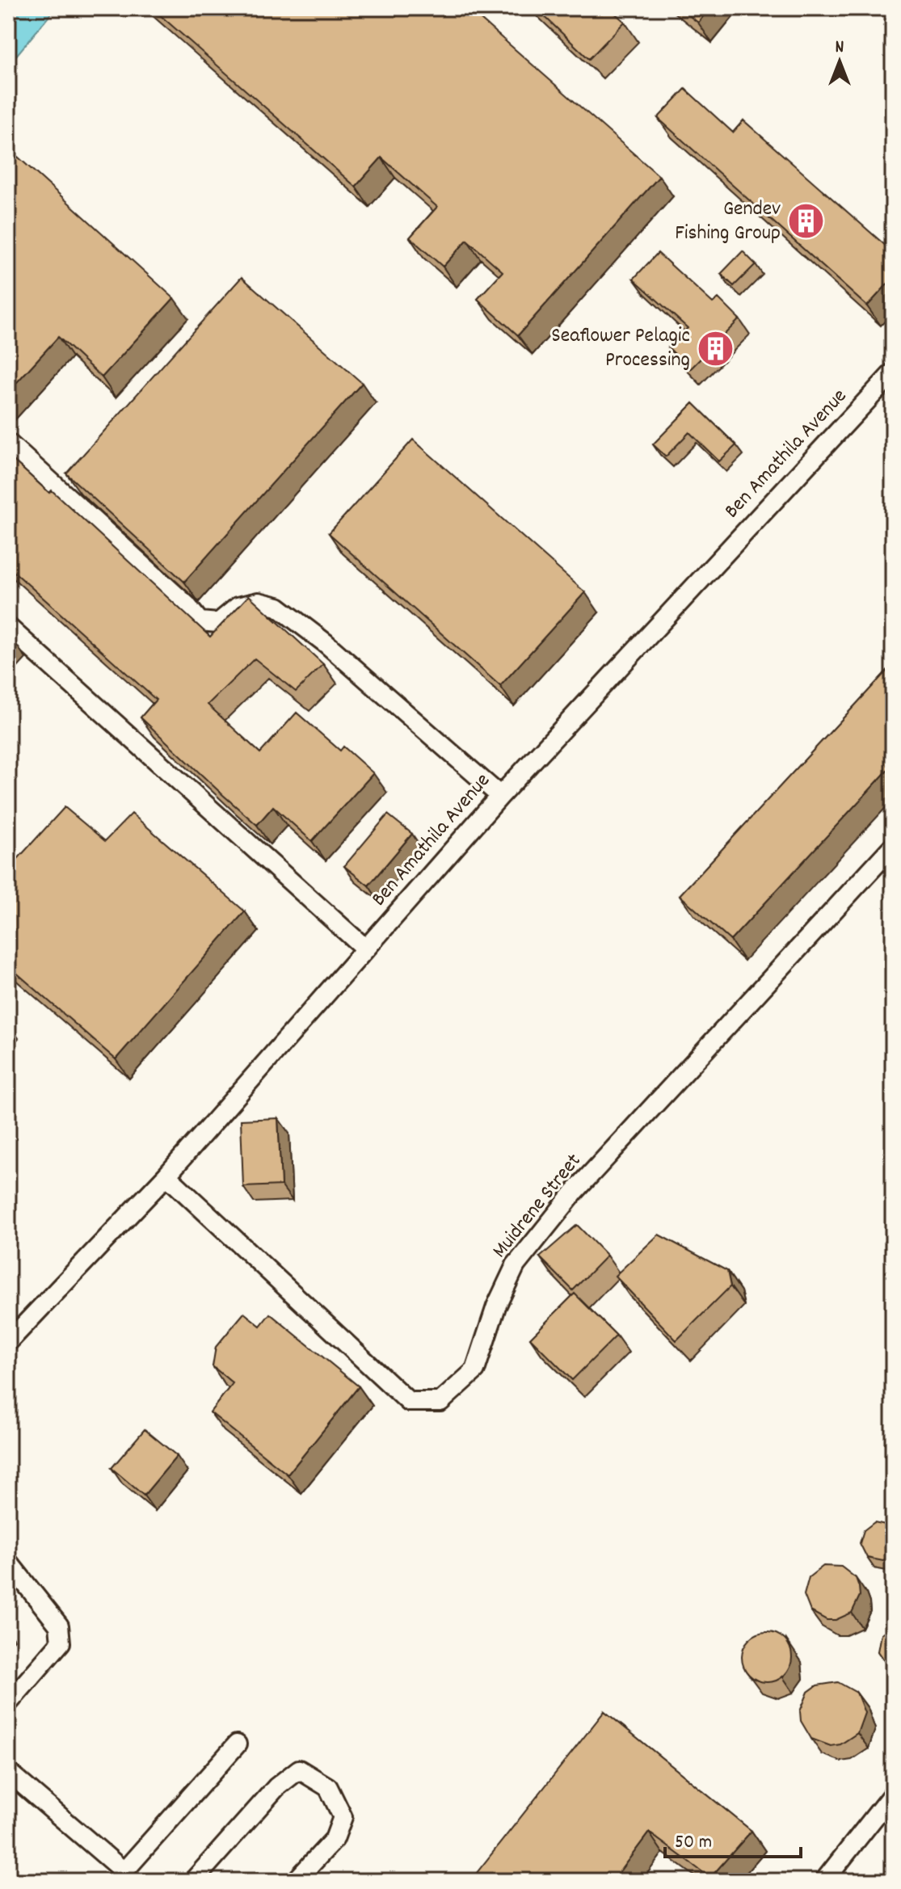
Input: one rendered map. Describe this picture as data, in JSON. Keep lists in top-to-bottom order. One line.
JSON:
{"streets":{"street":["Ben Amathila Avenue","Muidrene Street"]},"crossings":[["Ben Amathila Avenue","Muidrene Street"]],"places":{"building":["Gendev Fishing Group","Seaflower Pelagic Processing"]},"scale_bar":"50 m","north":"top"}
